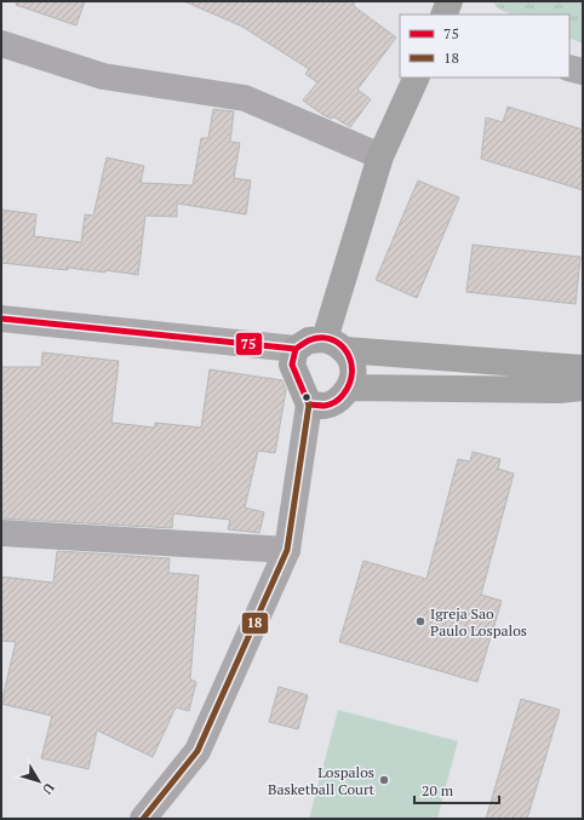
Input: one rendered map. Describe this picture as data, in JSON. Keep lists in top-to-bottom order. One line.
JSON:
{"places":["Igreja Sao Paulo Lospalos","Lospalos Basketball Court"],"lines":["transit line 75","transit line 18"],"legend":["75","18"],"scale_bar":"20 m","north":"bottom right"}
